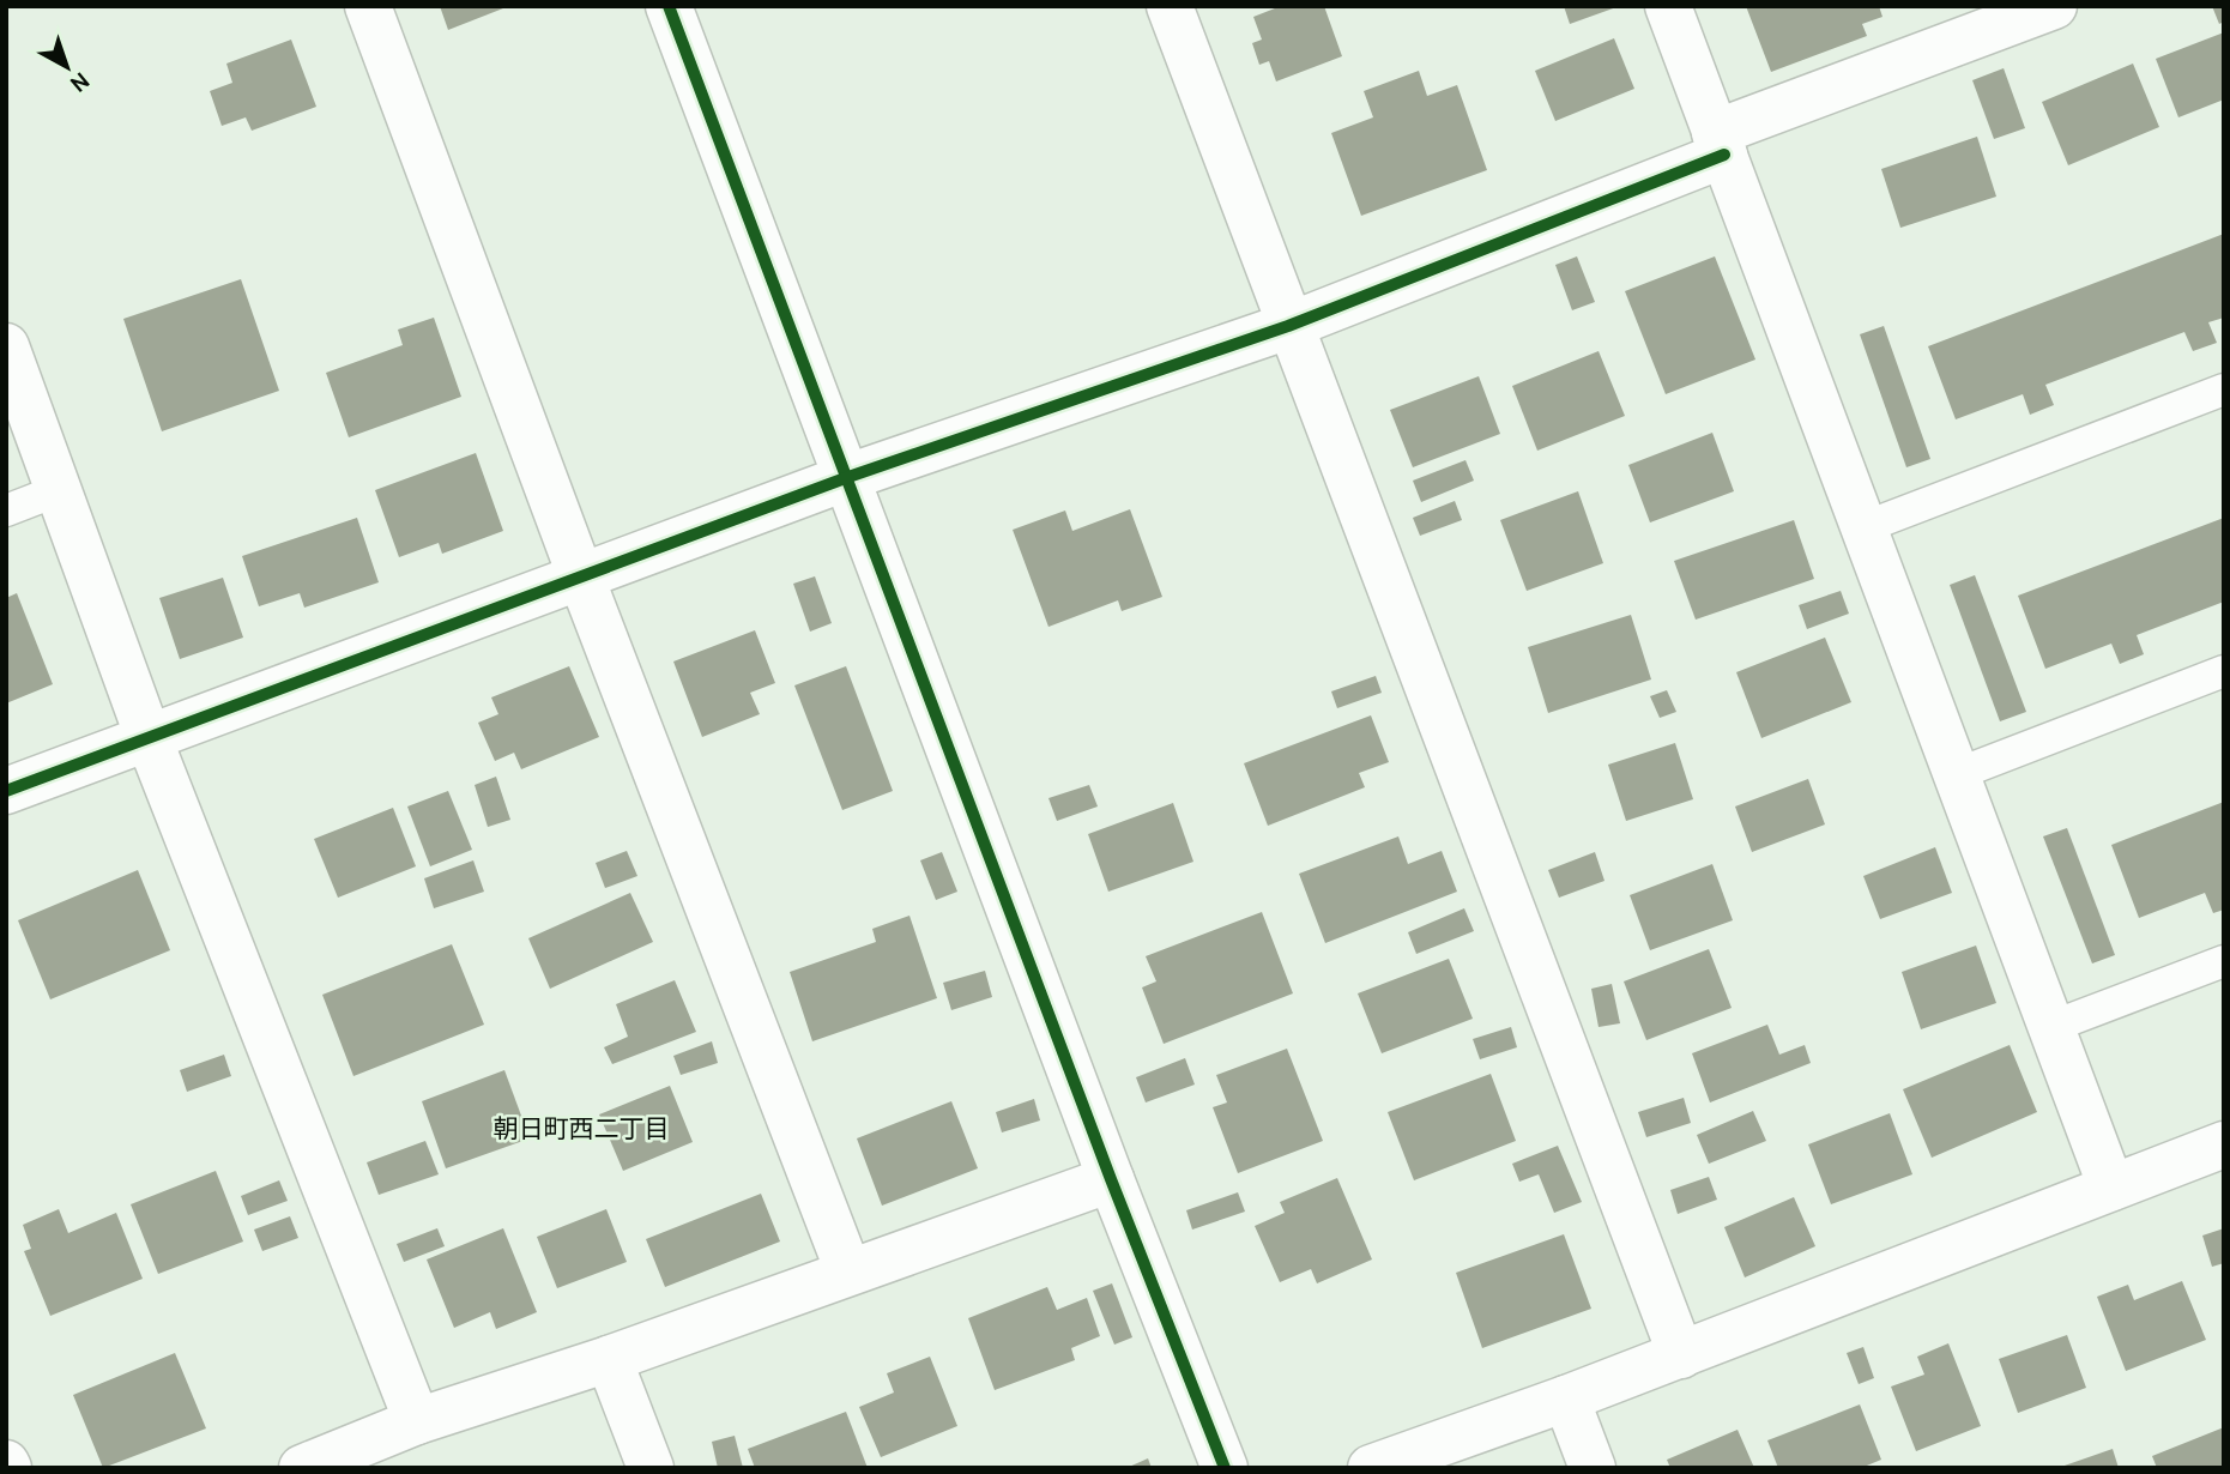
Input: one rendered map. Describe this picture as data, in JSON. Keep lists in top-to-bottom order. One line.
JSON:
{"districts":["朝日町西二丁目"],"north":"bottom right"}
